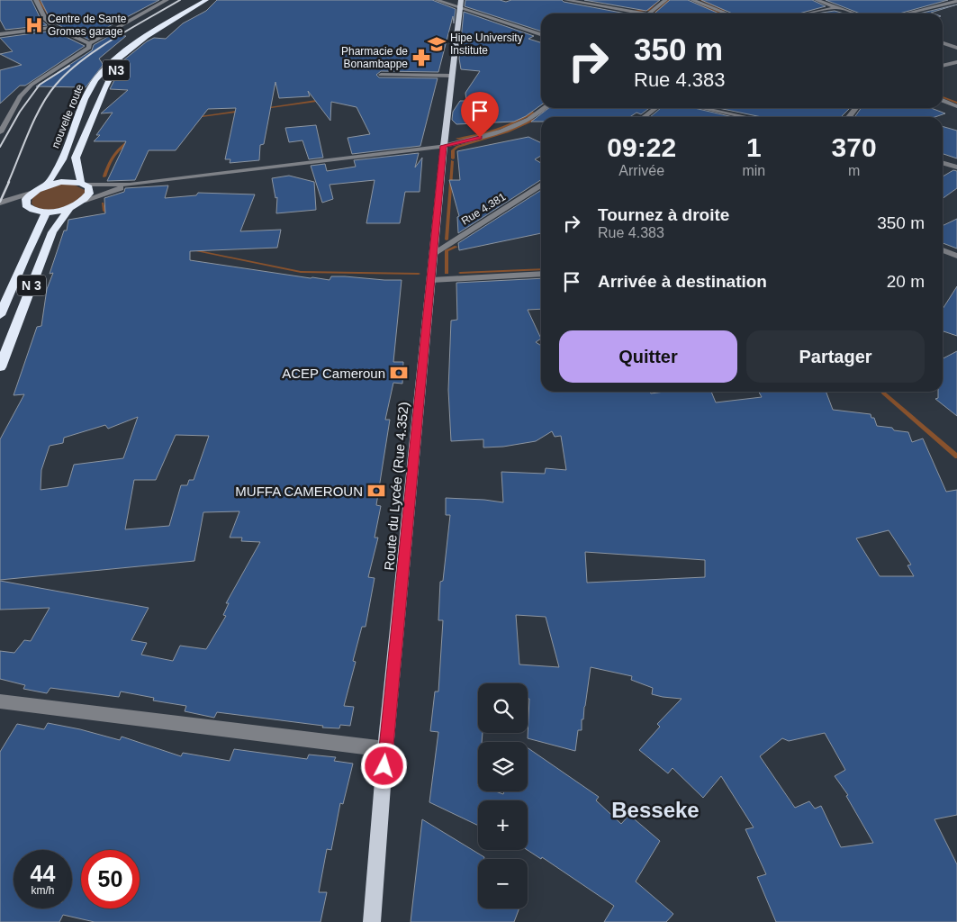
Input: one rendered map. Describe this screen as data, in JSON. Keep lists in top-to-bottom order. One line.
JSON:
{"streets":{"highway":["N3","nouvelle route","N 3"],"main road":["Route du Lycée (Rue 4.352)"],"street":["Rue 4.381"]},"crossings":[["Rue 4.381","Route du Lycée (Rue 4.352)"]],"districts":["Besseke"],"places":{"hospital":["Centre de Sante Gromes garage"],"school or university":["Hipe University Institute"],"pharmacy":["Pharmacie de Bonambappe"],"bank":["ACEP Cameroun","MUFFA CAMEROUN"]},"page":{"turn":["350 m","Rue 4.383"],"eta":["09:22","Arrivée","1","min","370","m"],"list":[{"name":"Tournez à droite","note":"Rue 4.383","value":"350 m"},{"name":"Arrivée à destination","value":"20 m"}],"buttons":["Quitter","Partager"],"map_buttons":["+","−"],"speed":"44 km/h","limit":"50"}}
